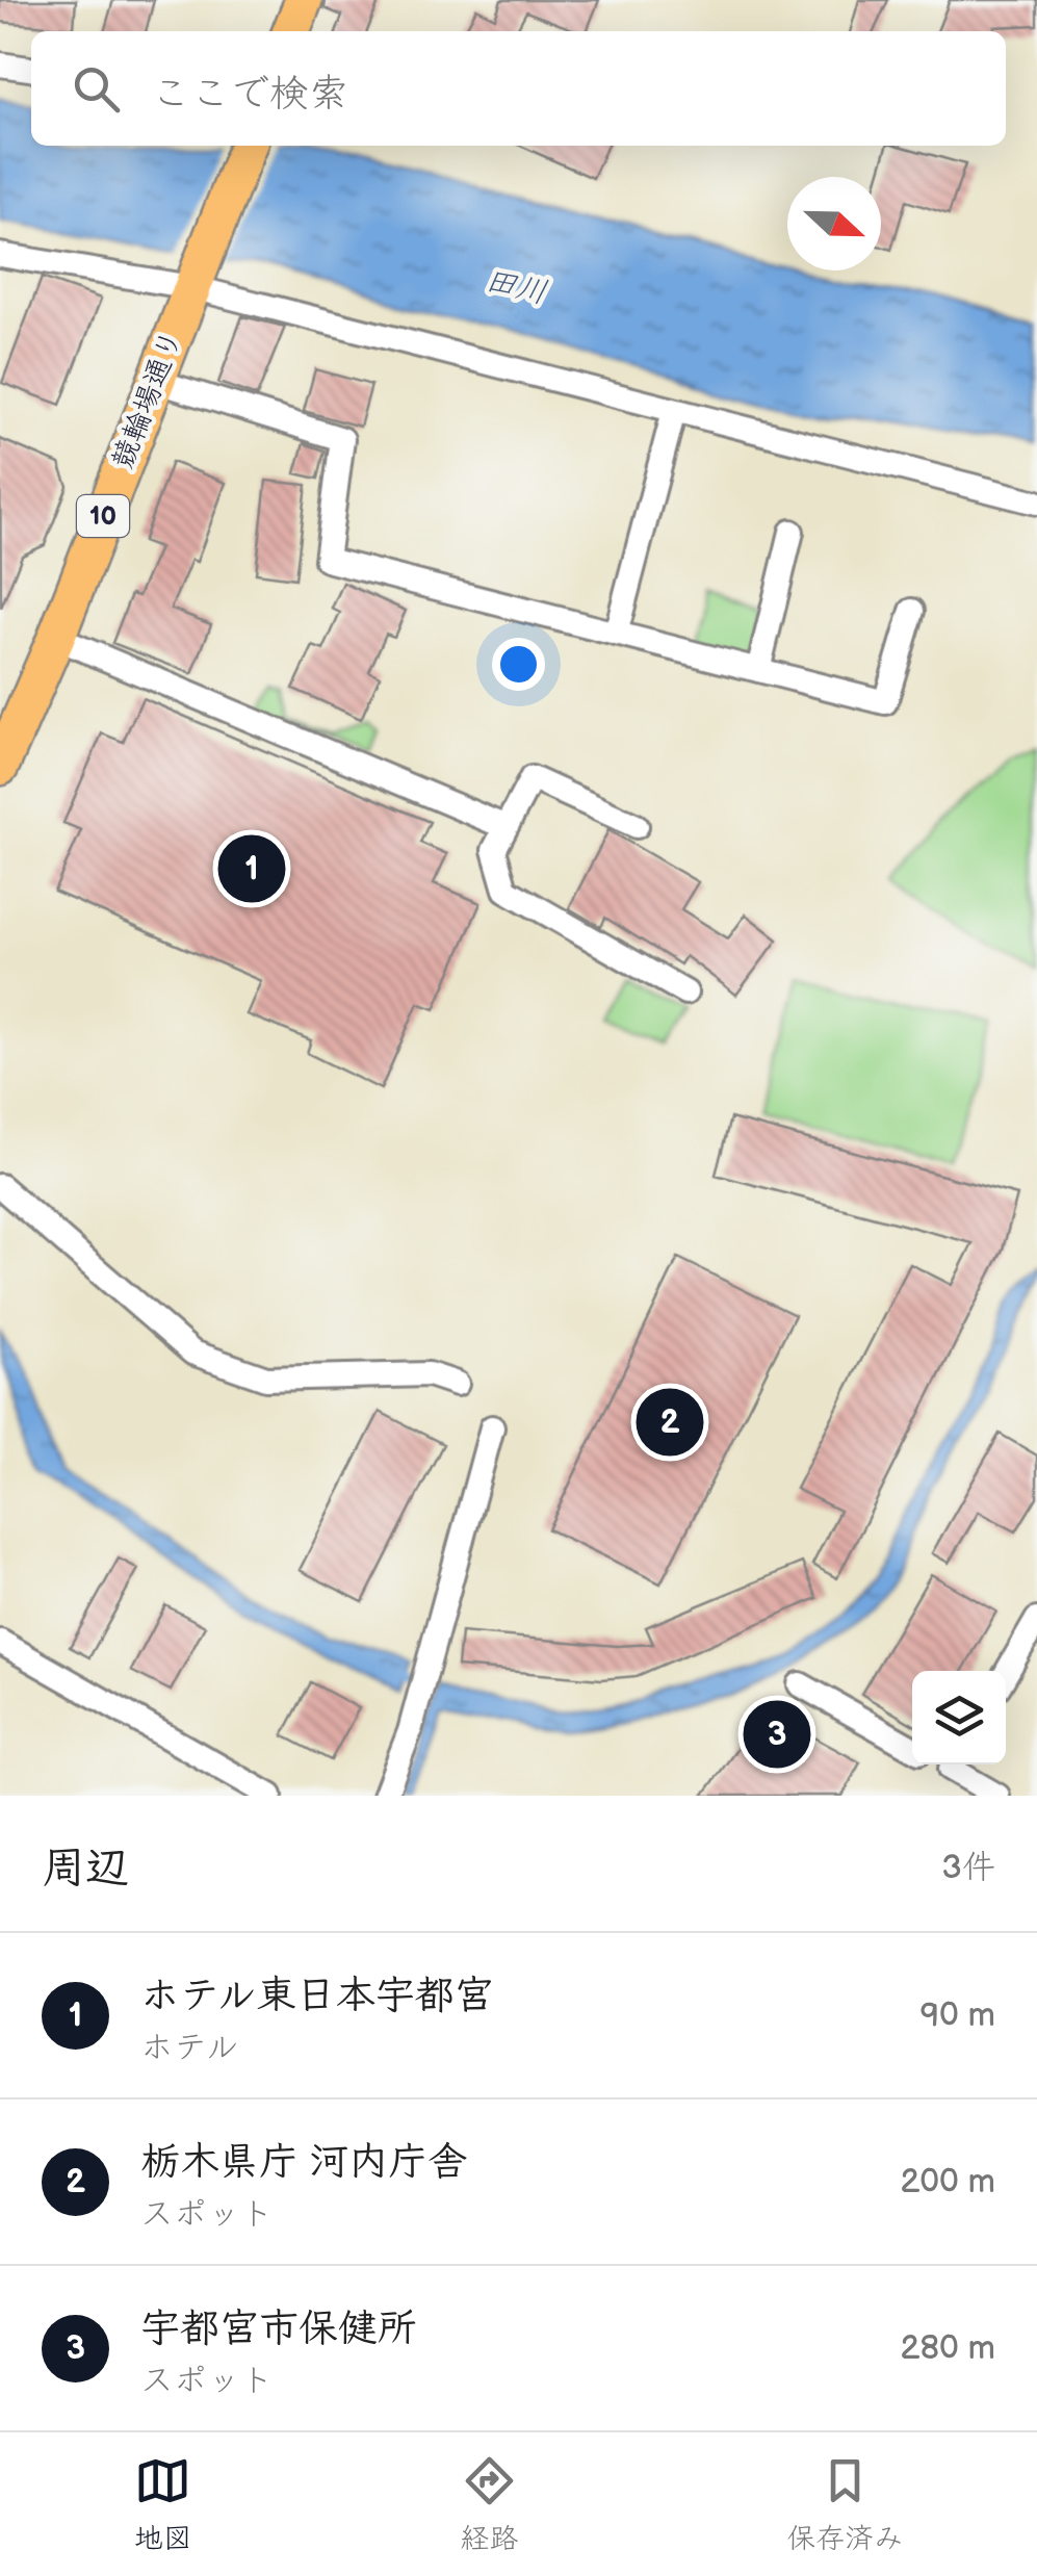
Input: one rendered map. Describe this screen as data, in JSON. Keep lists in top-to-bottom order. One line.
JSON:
{"streets":{"main road":["競輪場通り","10"]},"crossings":[["競輪場通り","10"]],"water":["田川"],"north":"right","page":{"search":"ここで検索","pins":["1","2","3"],"heading":["周辺","3件"],"list":[{"mark":"1","name":"ホテル東日本宇都宮","note":"ホテル","value":"90 m"},{"mark":"2","name":"栃木県庁 河内庁舎","note":"スポット","value":"200 m"},{"mark":"3","name":"宇都宮市保健所","note":"スポット","value":"280 m"}],"nav":["地図","経路","保存済み"]}}
